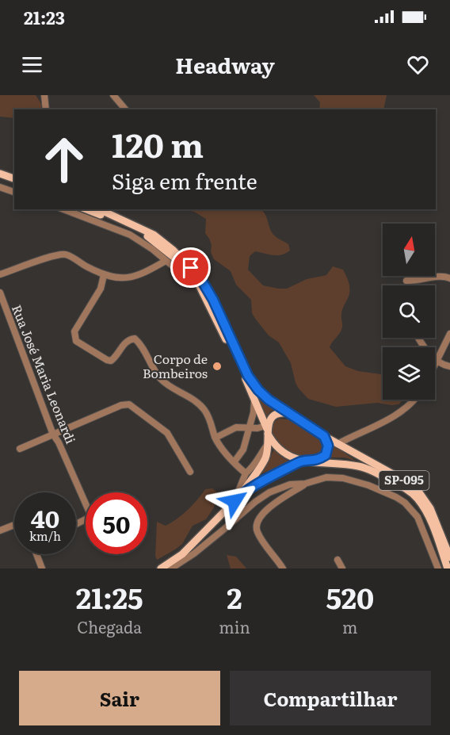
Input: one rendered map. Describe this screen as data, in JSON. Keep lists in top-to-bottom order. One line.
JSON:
{"streets":{"main road":["SP-095"],"street":["Rua José Maria Leonardi"]},"places":["Corpo de Bombeiros"],"north":"top","page":{"status":"21:23","header":"Headway","turn":["120 m","Siga em frente"],"speed":"40 km/h","limit":"50","eta":["21:25","Chegada","2","min","520","m"],"buttons":["Sair","Compartilhar"]}}
